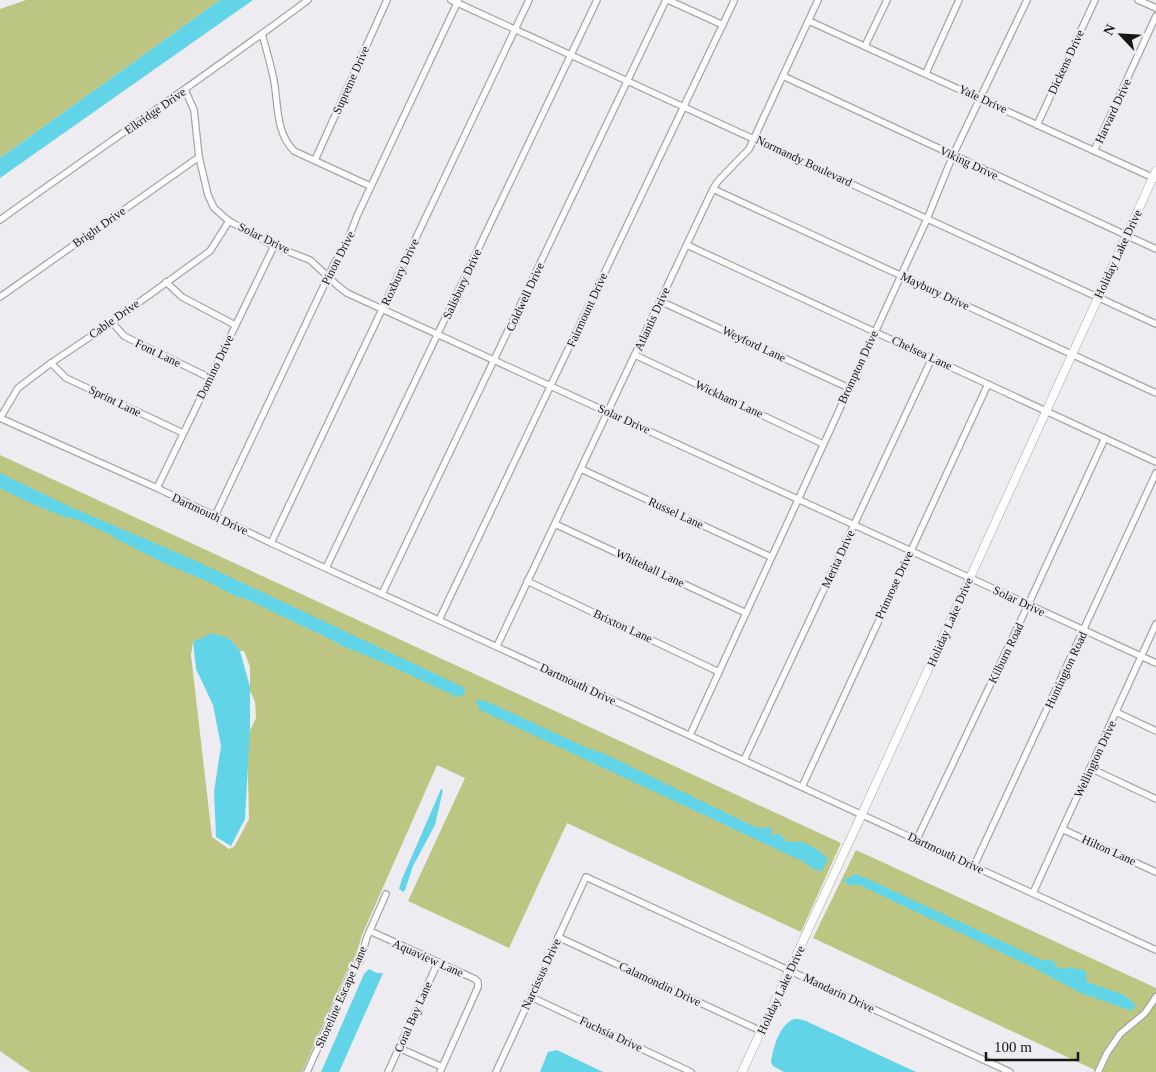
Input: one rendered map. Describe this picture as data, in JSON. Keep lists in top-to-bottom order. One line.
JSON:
{"streets":{"street":["Dickens Drive","Supreme Drive","Yale Drive","Elkridge Drive","Harvard Drive","Normandy Boulevard","Viking Drive","Bright Drive","Solar Drive","Holiday Lake Drive","Pinon Drive","Roxbury Drive","Salisbury Drive","Maybury Drive","Coldwell Drive","Fairmount Drive","Cable Drive","Atlantis Drive","Weyford Lane","Font Lane","Chelsea Lane","Domino Drive","Brompton Drive","Wickham Lane","Sprint Lane","Russel Lane","Dartmouth Drive","Merita Drive","Whitehall Lane","Primrose Drive","Brixton Lane","Kilburn Road","Huntington Road","Wellington Drive","Hilton Lane","Aquaview Lane","Narcissus Drive","Calamondin Drive","Mandarin Drive","Shoreline Escape Lane","Coral Bay Lane","Fuchsia Drive"]},"crossings":[["Dickens Drive","Yale Drive"],["Yale Drive","Harvard Drive"],["Yale Drive","Holiday Lake Drive"],["Yale Drive","Atlantis Drive"],["Yale Drive","Brompton Drive"],["Elkridge Drive","Solar Drive"],["Normandy Boulevard","Holiday Lake Drive"],["Normandy Boulevard","Pinon Drive"],["Normandy Boulevard","Roxbury Drive"],["Normandy Boulevard","Salisbury Drive"],["Normandy Boulevard","Coldwell Drive"],["Normandy Boulevard","Fairmount Drive"],["Normandy Boulevard","Atlantis Drive"],["Normandy Boulevard","Brompton Drive"],["Viking Drive","Holiday Lake Drive"],["Viking Drive","Atlantis Drive"],["Viking Drive","Brompton Drive"],["Bright Drive","Solar Drive"],["Solar Drive","Holiday Lake Drive"],["Solar Drive","Pinon Drive"],["Solar Drive","Roxbury Drive"],["Solar Drive","Salisbury Drive"],["Solar Drive","Coldwell Drive"],["Solar Drive","Fairmount Drive"],["Solar Drive","Cable Drive"],["Solar Drive","Atlantis Drive"],["Solar Drive","Domino Drive"],["Solar Drive","Brompton Drive"],["Solar Drive","Merita Drive"],["Solar Drive","Primrose Drive"],["Solar Drive","Kilburn Road"],["Solar Drive","Huntington Road"],["Solar Drive","Wellington Drive"],["Holiday Lake Drive","Maybury Drive"],["Holiday Lake Drive","Chelsea Lane"],["Holiday Lake Drive","Dartmouth Drive"],["Holiday Lake Drive","Calamondin Drive"],["Holiday Lake Drive","Mandarin Drive"],["Pinon Drive","Dartmouth Drive"],["Roxbury Drive","Dartmouth Drive"],["Salisbury Drive","Dartmouth Drive"],["Maybury Drive","Atlantis Drive"],["Maybury Drive","Brompton Drive"],["Coldwell Drive","Dartmouth Drive"],["Fairmount Drive","Dartmouth Drive"],["Cable Drive","Font Lane"],["Cable Drive","Sprint Lane"],["Cable Drive","Dartmouth Drive"],["Atlantis Drive","Weyford Lane"],["Atlantis Drive","Chelsea Lane"],["Atlantis Drive","Wickham Lane"],["Atlantis Drive","Russel Lane"],["Atlantis Drive","Dartmouth Drive"],["Atlantis Drive","Whitehall Lane"],["Atlantis Drive","Brixton Lane"],["Weyford Lane","Brompton Drive"],["Font Lane","Domino Drive"],["Chelsea Lane","Brompton Drive"],["Chelsea Lane","Merita Drive"],["Chelsea Lane","Primrose Drive"],["Chelsea Lane","Kilburn Road"],["Domino Drive","Sprint Lane"],["Domino Drive","Dartmouth Drive"],["Brompton Drive","Wickham Lane"],["Brompton Drive","Russel Lane"],["Brompton Drive","Dartmouth Drive"],["Brompton Drive","Whitehall Lane"],["Brompton Drive","Brixton Lane"],["Dartmouth Drive","Merita Drive"],["Dartmouth Drive","Primrose Drive"],["Dartmouth Drive","Kilburn Road"],["Dartmouth Drive","Huntington Road"],["Dartmouth Drive","Wellington Drive"],["Wellington Drive","Hilton Lane"],["Aquaview Lane","Shoreline Escape Lane"],["Aquaview Lane","Coral Bay Lane"],["Narcissus Drive","Calamondin Drive"],["Narcissus Drive","Mandarin Drive"],["Narcissus Drive","Fuchsia Drive"]],"scale_bar":"100 m","north":"top left"}
